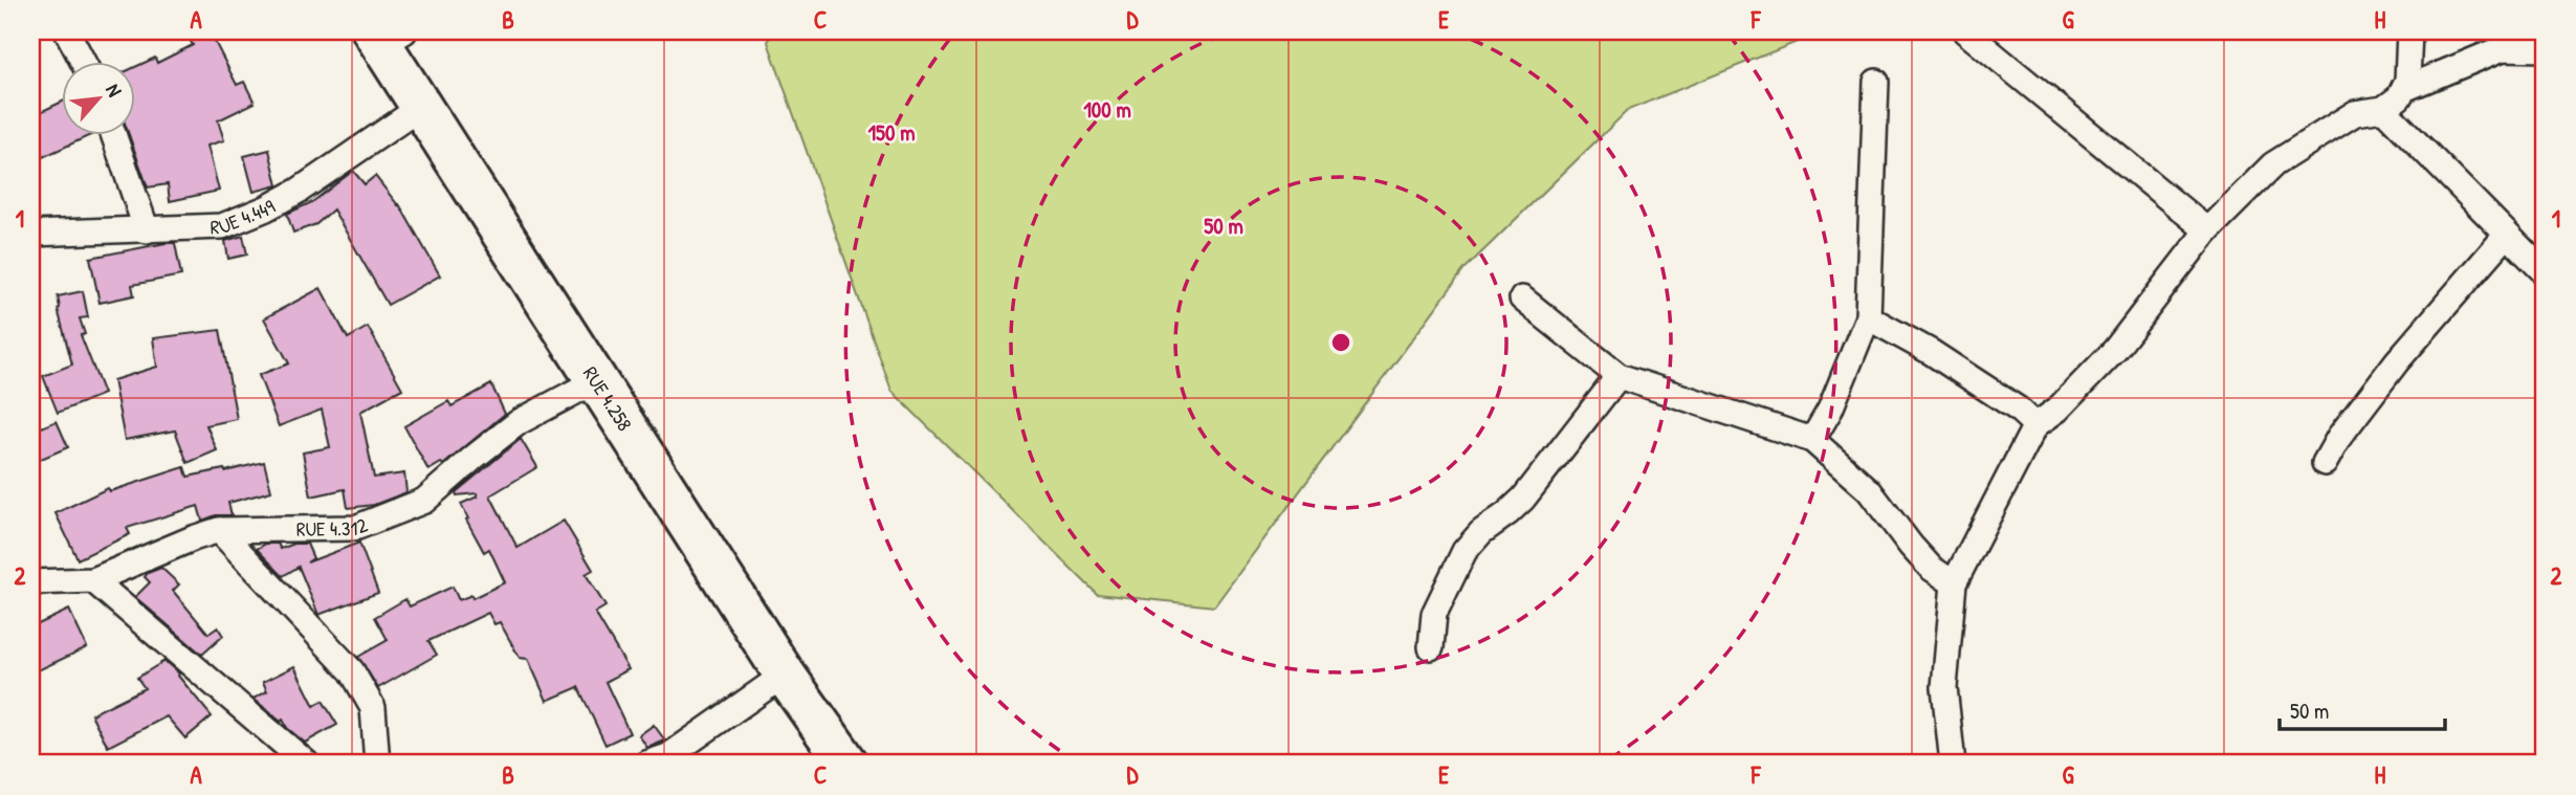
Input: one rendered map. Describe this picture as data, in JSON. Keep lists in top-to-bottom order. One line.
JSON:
{"streets":{"highway":["RUE 4.258"],"street":["RUE 4.449","RUE 4.312"]},"crossings":[["RUE 4.449","RUE 4.258"],["RUE 4.258","RUE 4.312"]],"scale_bar":"50 m","north":"top right","grid":{"columns":["A","B","C","D","E","F","G","H"],"rows":["1","2"]},"rings":["100 m","150 m","50 m"]}
